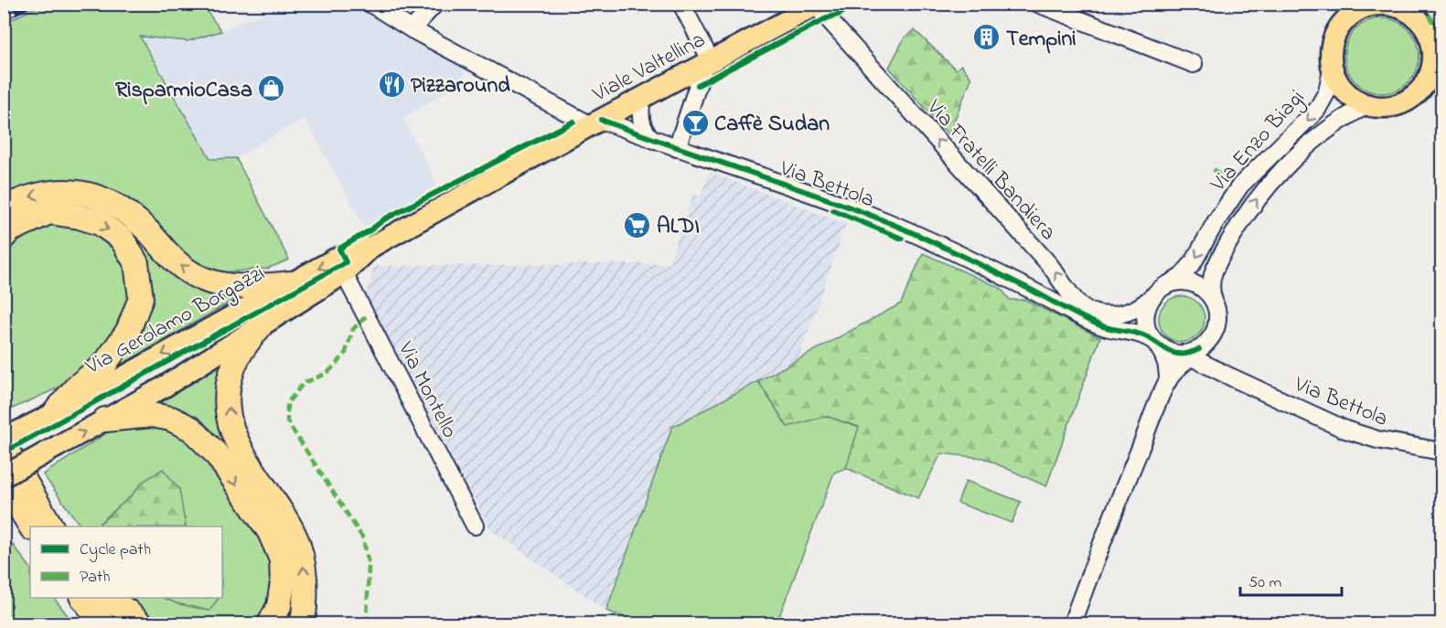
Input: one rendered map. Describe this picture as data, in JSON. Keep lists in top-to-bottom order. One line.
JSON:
{"streets":{"main road":["Viale Valtellina","Via Gerolamo Borgazzi"],"street":["Via Enzo Biagi","Via Fratelli Bandiera","Via Bettola","Via Montello"]},"crossings":[["Viale Valtellina","Via Fratelli Bandiera"],["Viale Valtellina","Via Bettola"],["Viale Valtellina","Via Gerolamo Borgazzi"],["Via Enzo Biagi","Via Fratelli Bandiera"],["Via Enzo Biagi","Via Bettola"],["Via Fratelli Bandiera","Via Bettola"],["Via Bettola","Via Gerolamo Borgazzi"],["Via Gerolamo Borgazzi","Via Montello"]],"one_way":["Via Fratelli Bandiera"],"places":{"building":["Tempini"],"restaurant":["Pizzaround"],"shop":["RisparmioCasa"],"bar":["Caffè Sudan"],"supermarket":["ALDI"]},"legend":["Cycle path","Path"],"scale_bar":"50 m"}
